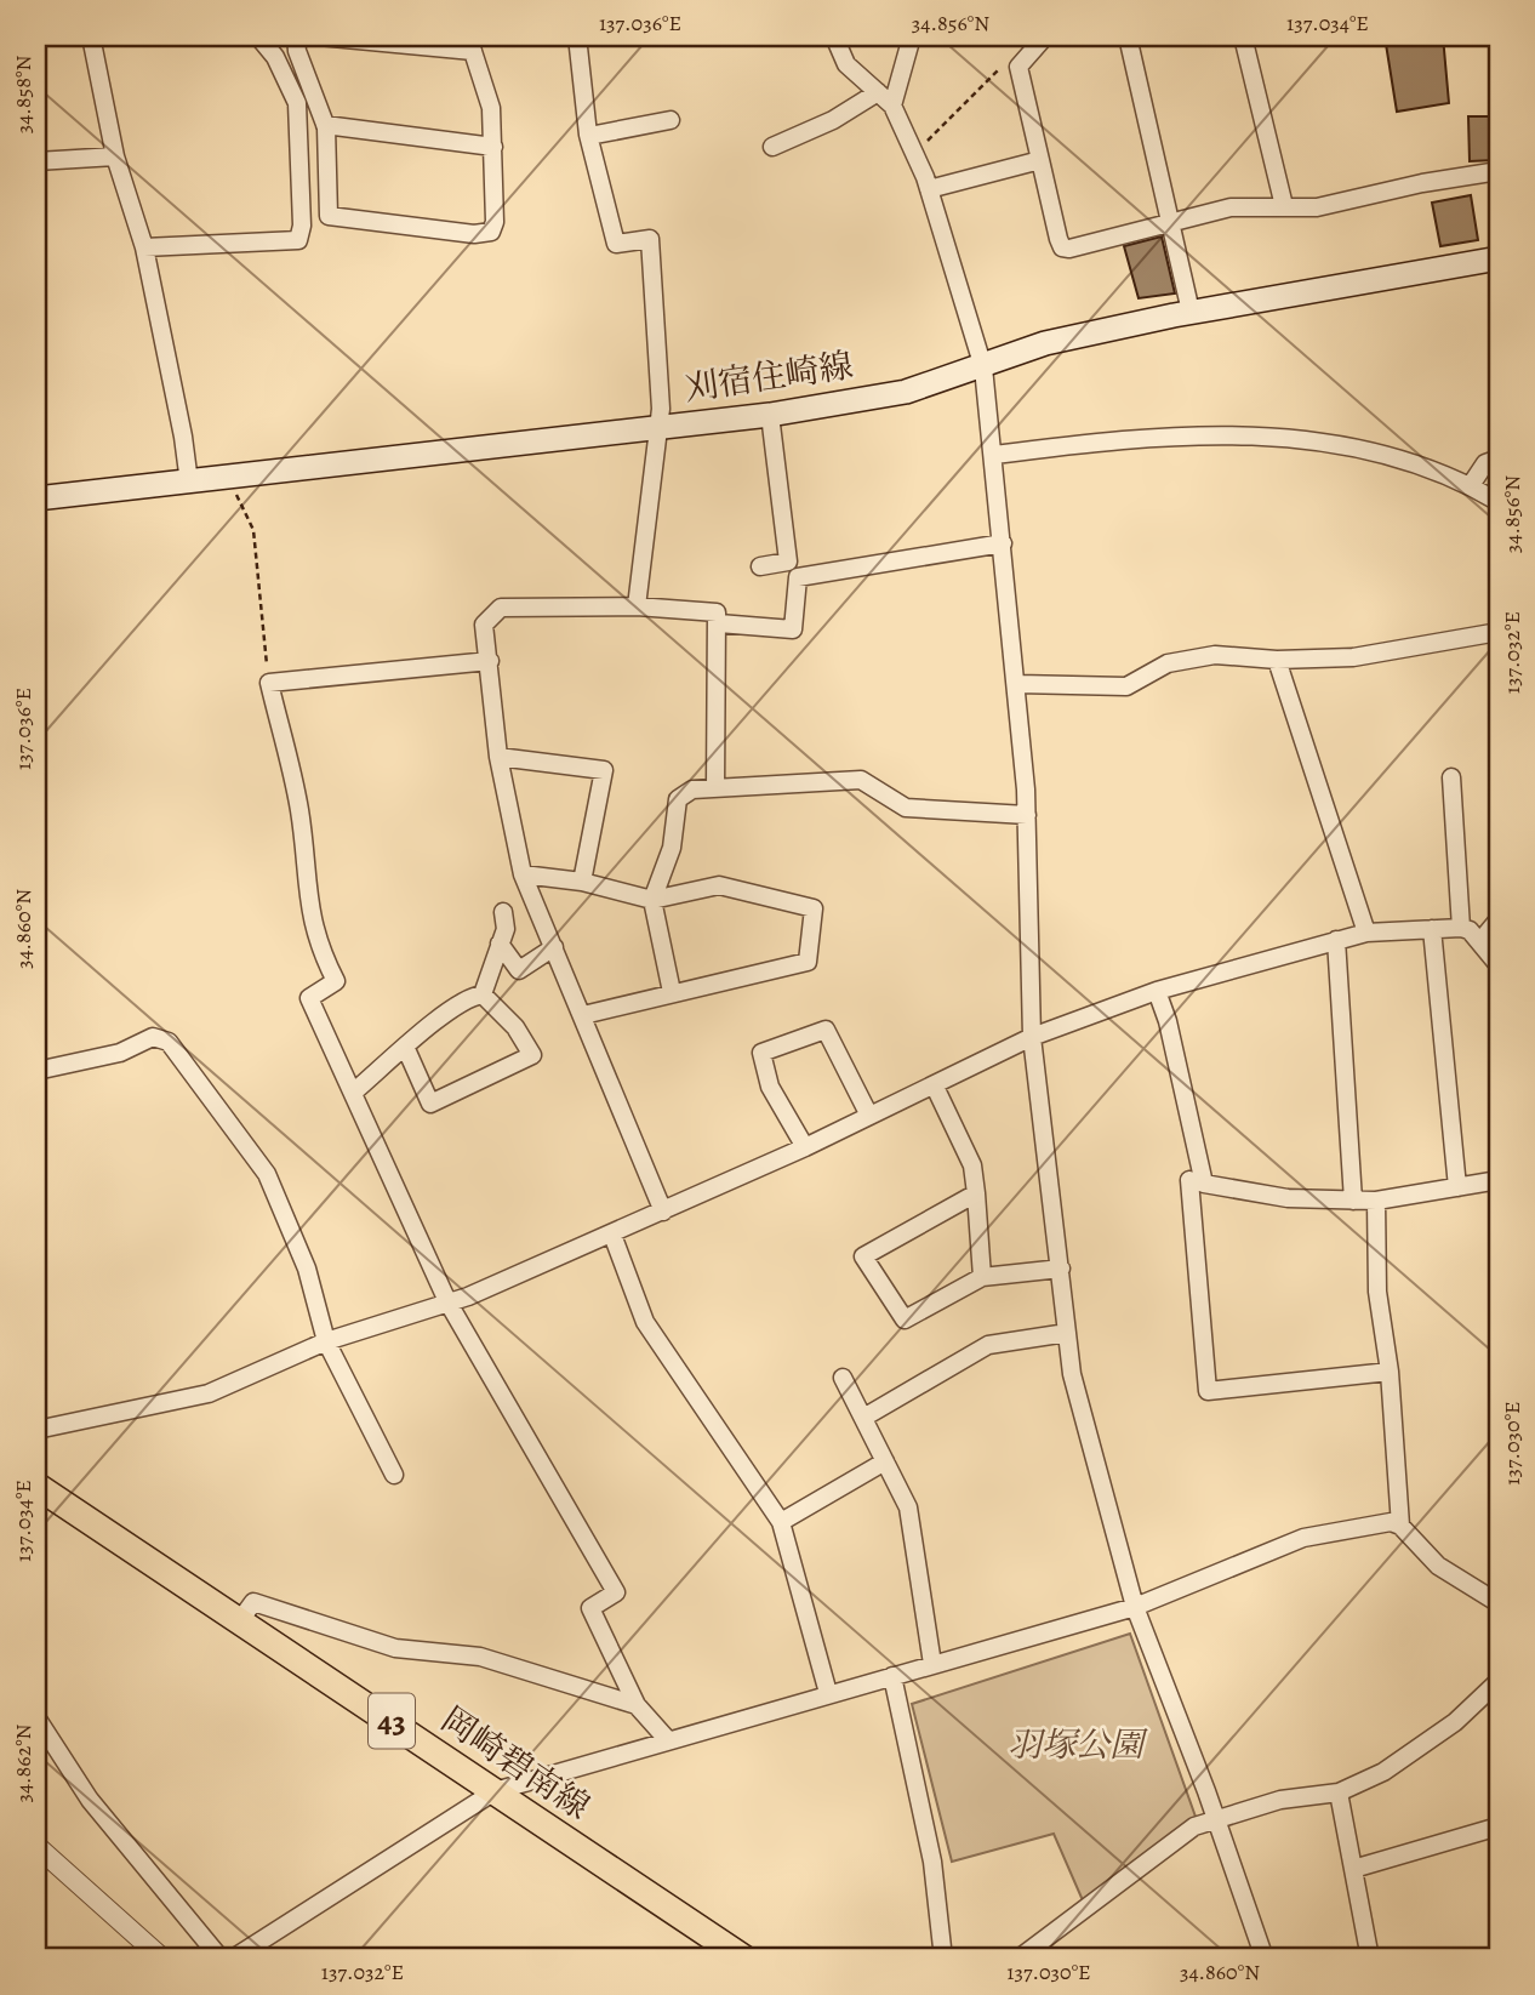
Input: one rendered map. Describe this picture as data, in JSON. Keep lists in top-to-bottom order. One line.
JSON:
{"streets":{"main road":["刈宿住崎線","43","岡崎碧南線"]},"parks":["羽塚公園"],"coordinates":["137.036°E","34.856°N","137.034°E","34.858°N","137.032°E","34.860°N","137.030°E","34.862°N"]}
